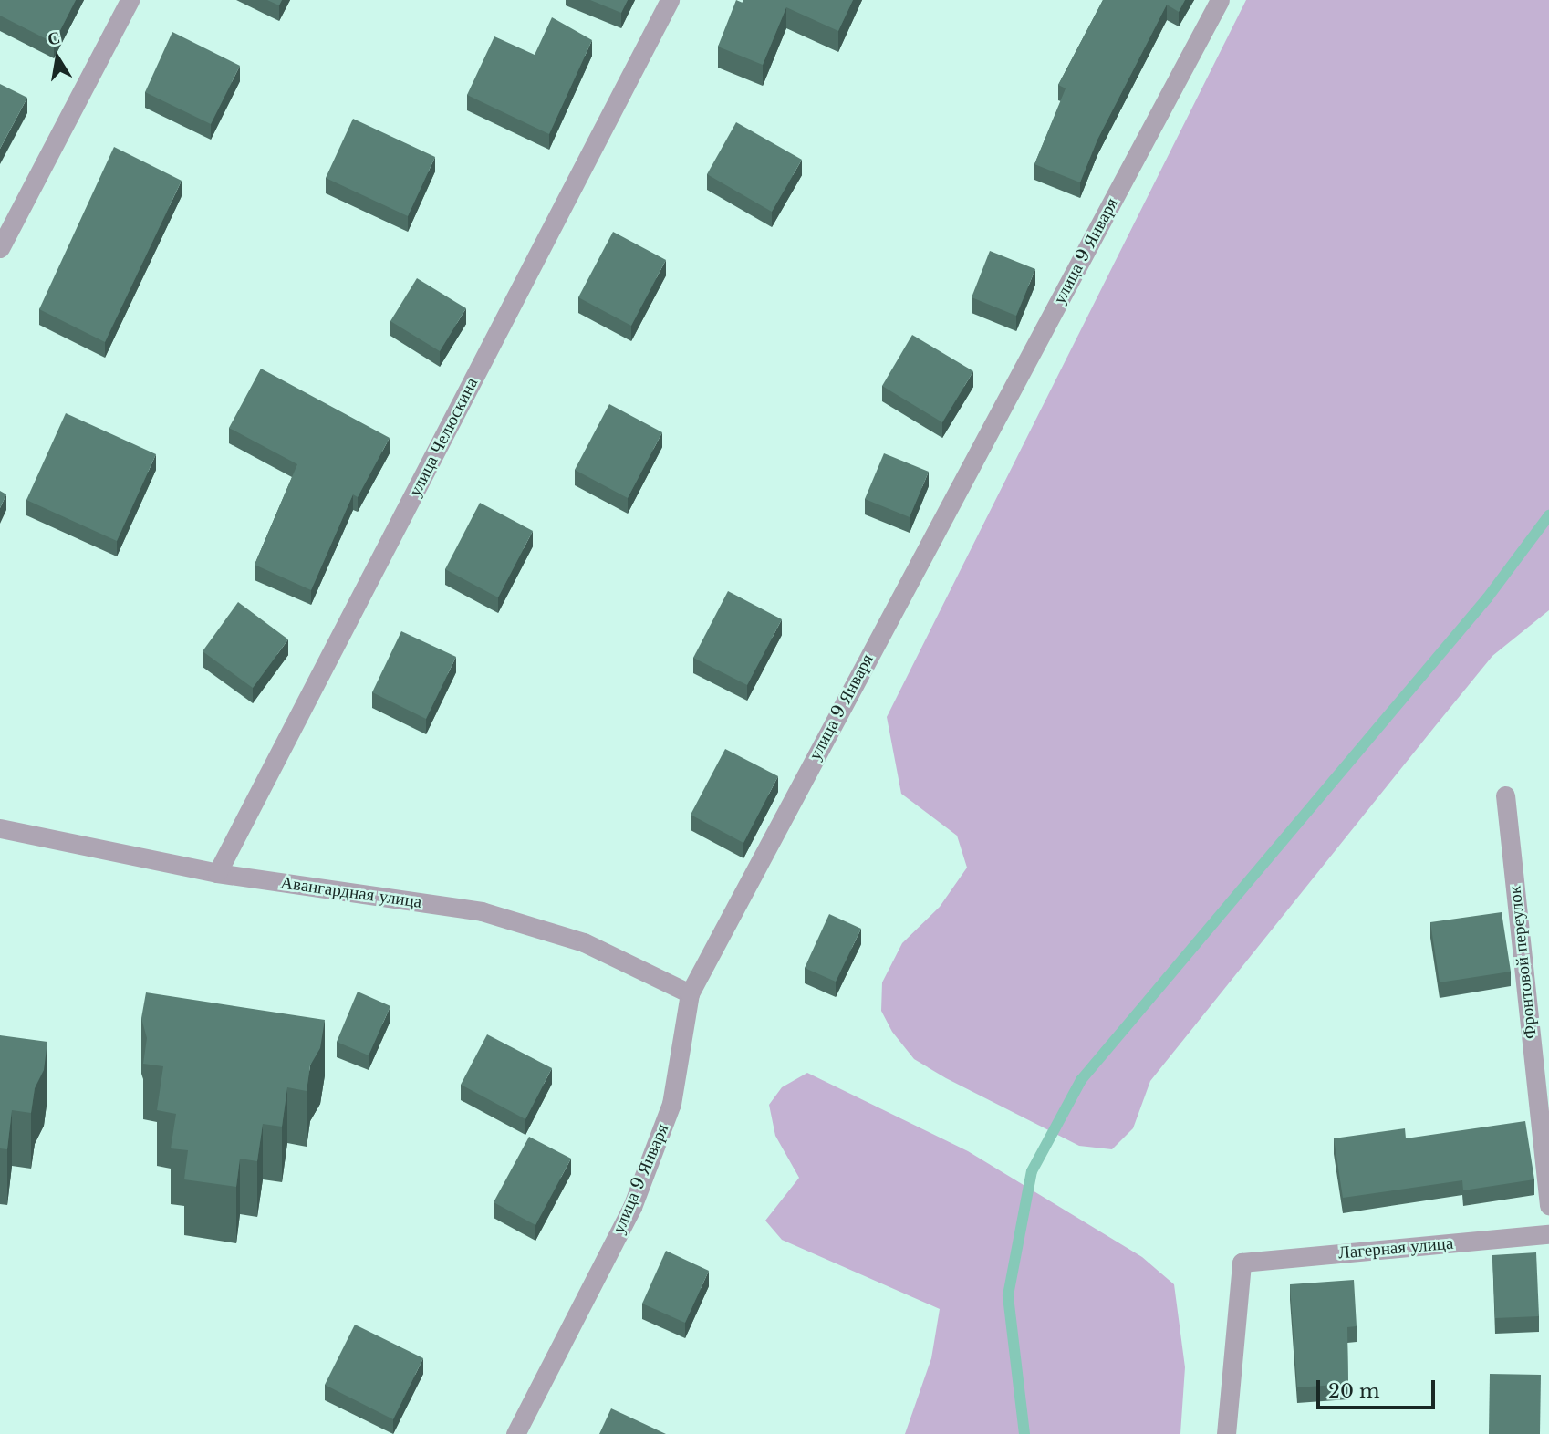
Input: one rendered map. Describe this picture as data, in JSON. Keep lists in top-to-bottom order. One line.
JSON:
{"streets":{"street":["улица 9 Января","улица Челюскина","Авангардная улица","Фронтовой переулок","Лагерная улица"]},"crossings":[["улица 9 Января","Авангардная улица"],["улица Челюскина","Авангардная улица"]],"scale_bar":"20 m","north":"top"}
